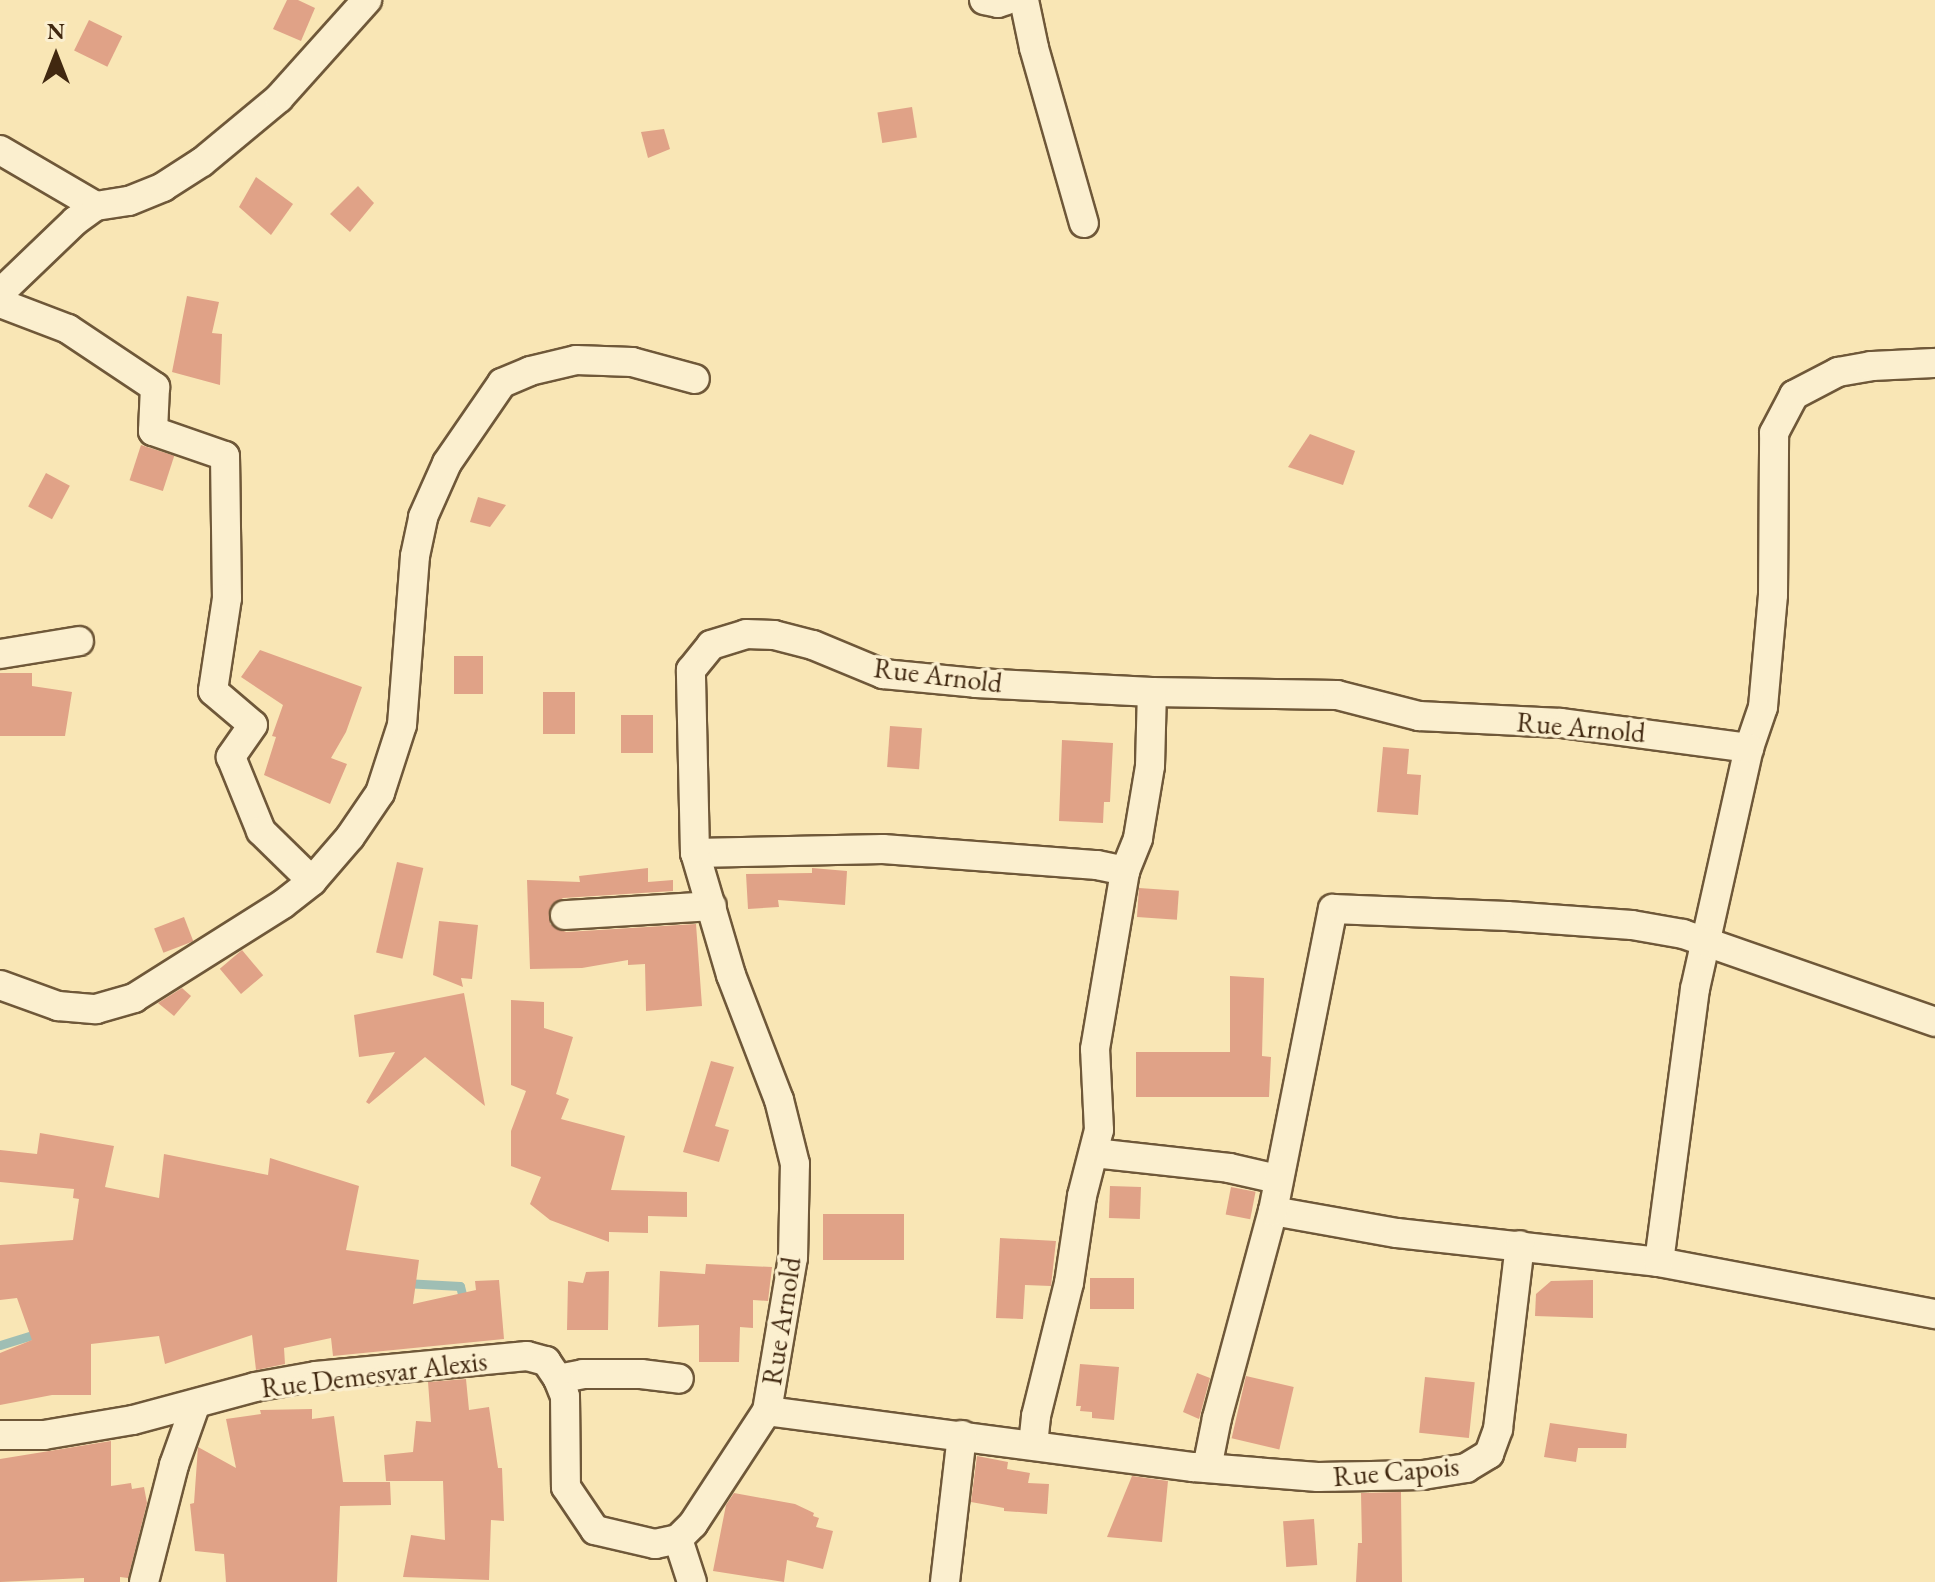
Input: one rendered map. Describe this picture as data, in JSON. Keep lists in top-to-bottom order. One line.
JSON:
{"streets":{"street":["Rue Arnold","Rue Demesvar Alexis","Rue Capois"]},"crossings":[["Rue Arnold","Rue Capois"]],"north":"top"}
